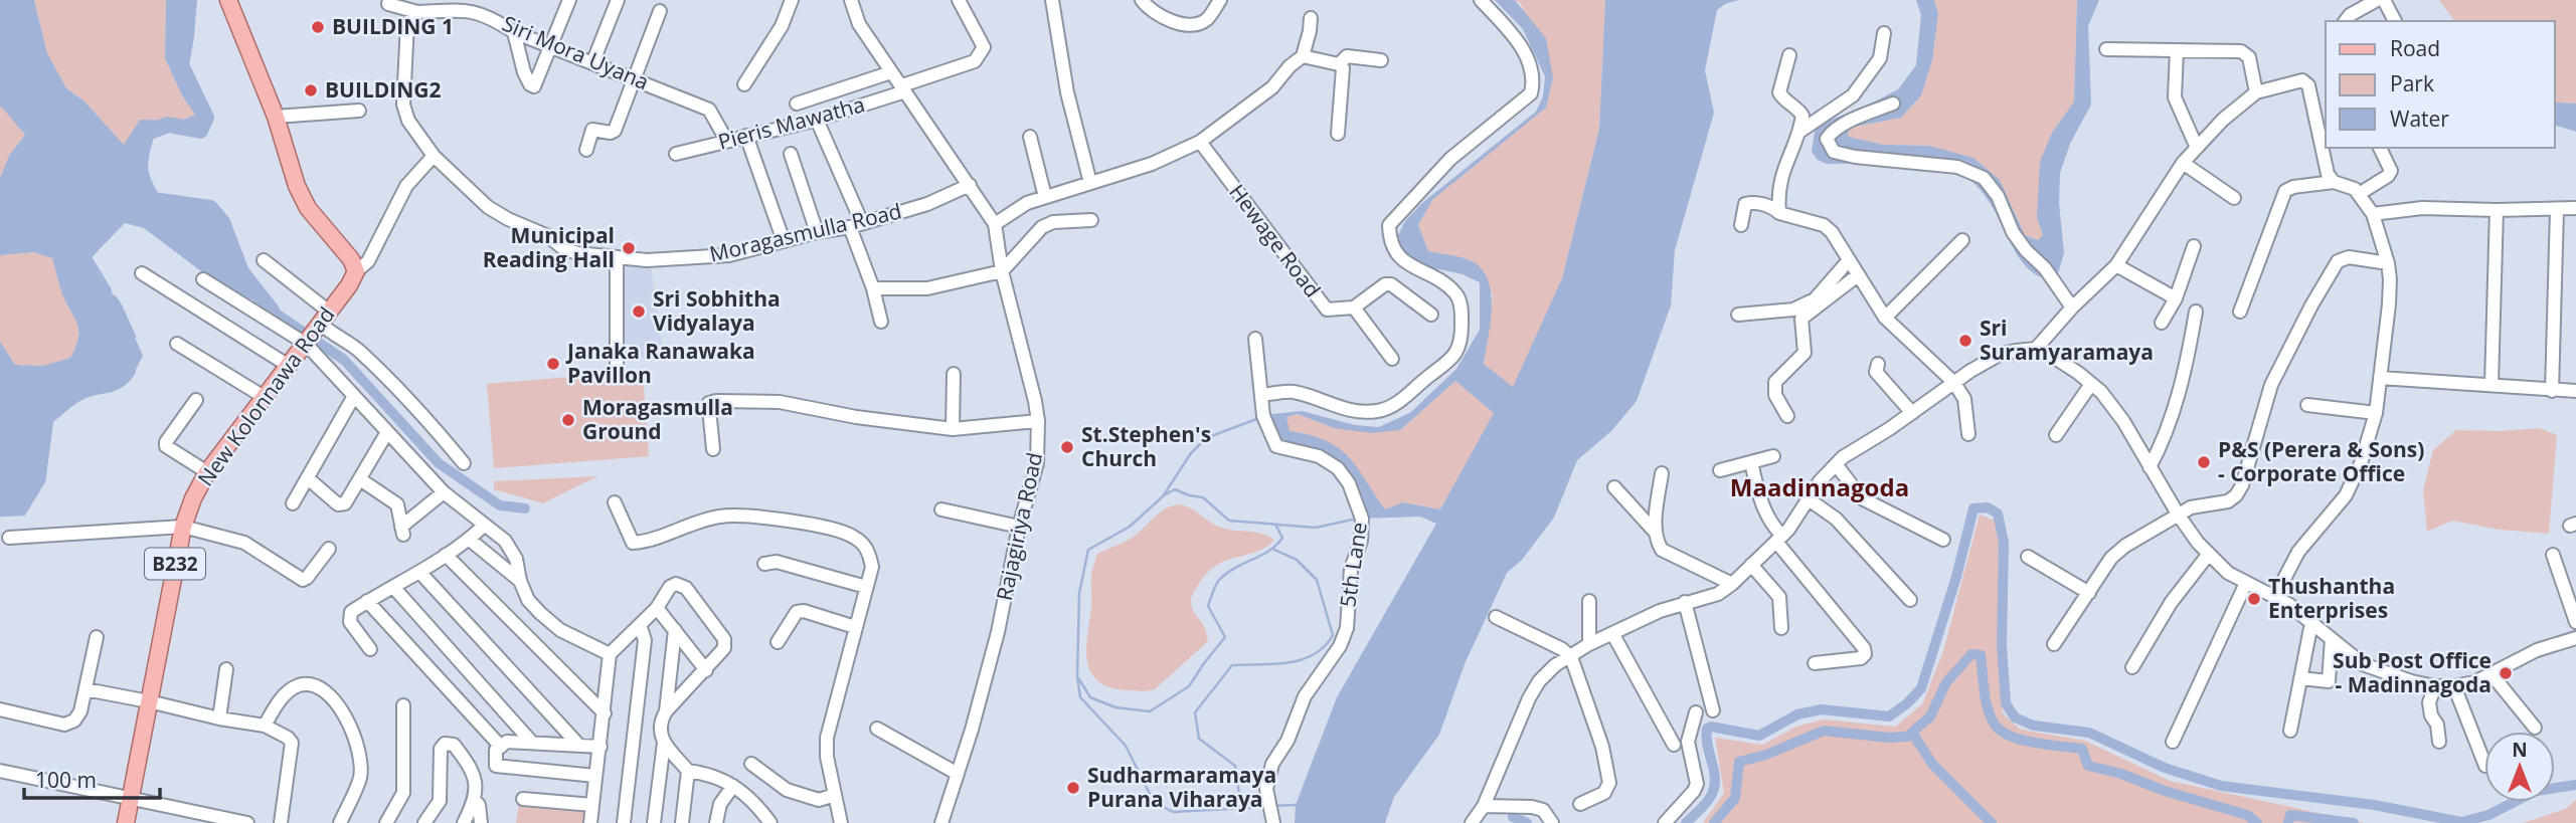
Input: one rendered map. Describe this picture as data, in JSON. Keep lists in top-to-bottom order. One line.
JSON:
{"streets":{"main road":["New Kolonnawa Road","B232"],"street":["Siri Mora Uyana","Pieris Mawatha","Moragasmulla Road","Hewage Road","Rajagiriya Road","5th Lane"]},"crossings":[["Siri Mora Uyana","Pieris Mawatha"],["Siri Mora Uyana","Moragasmulla Road"],["Pieris Mawatha","Rajagiriya Road"],["Moragasmulla Road","Rajagiriya Road"]],"districts":["Maadinnagoda"],"places":["BUILDING 1","BUILDING2","Municipal Reading Hall","Sri Sobhitha Vidyalaya","Sri Suramyaramaya","Janaka Ranawaka Pavillon","Moragasmulla Ground","St.Stephen's Church","P&S (Perera & Sons) - Corporate Office","Thushantha Enterprises","Sub Post Office - Madinnagoda","Sudharmaramaya Purana Viharaya"],"legend":["Road","Park","Water"],"scale_bar":"100 m","north":"top"}
